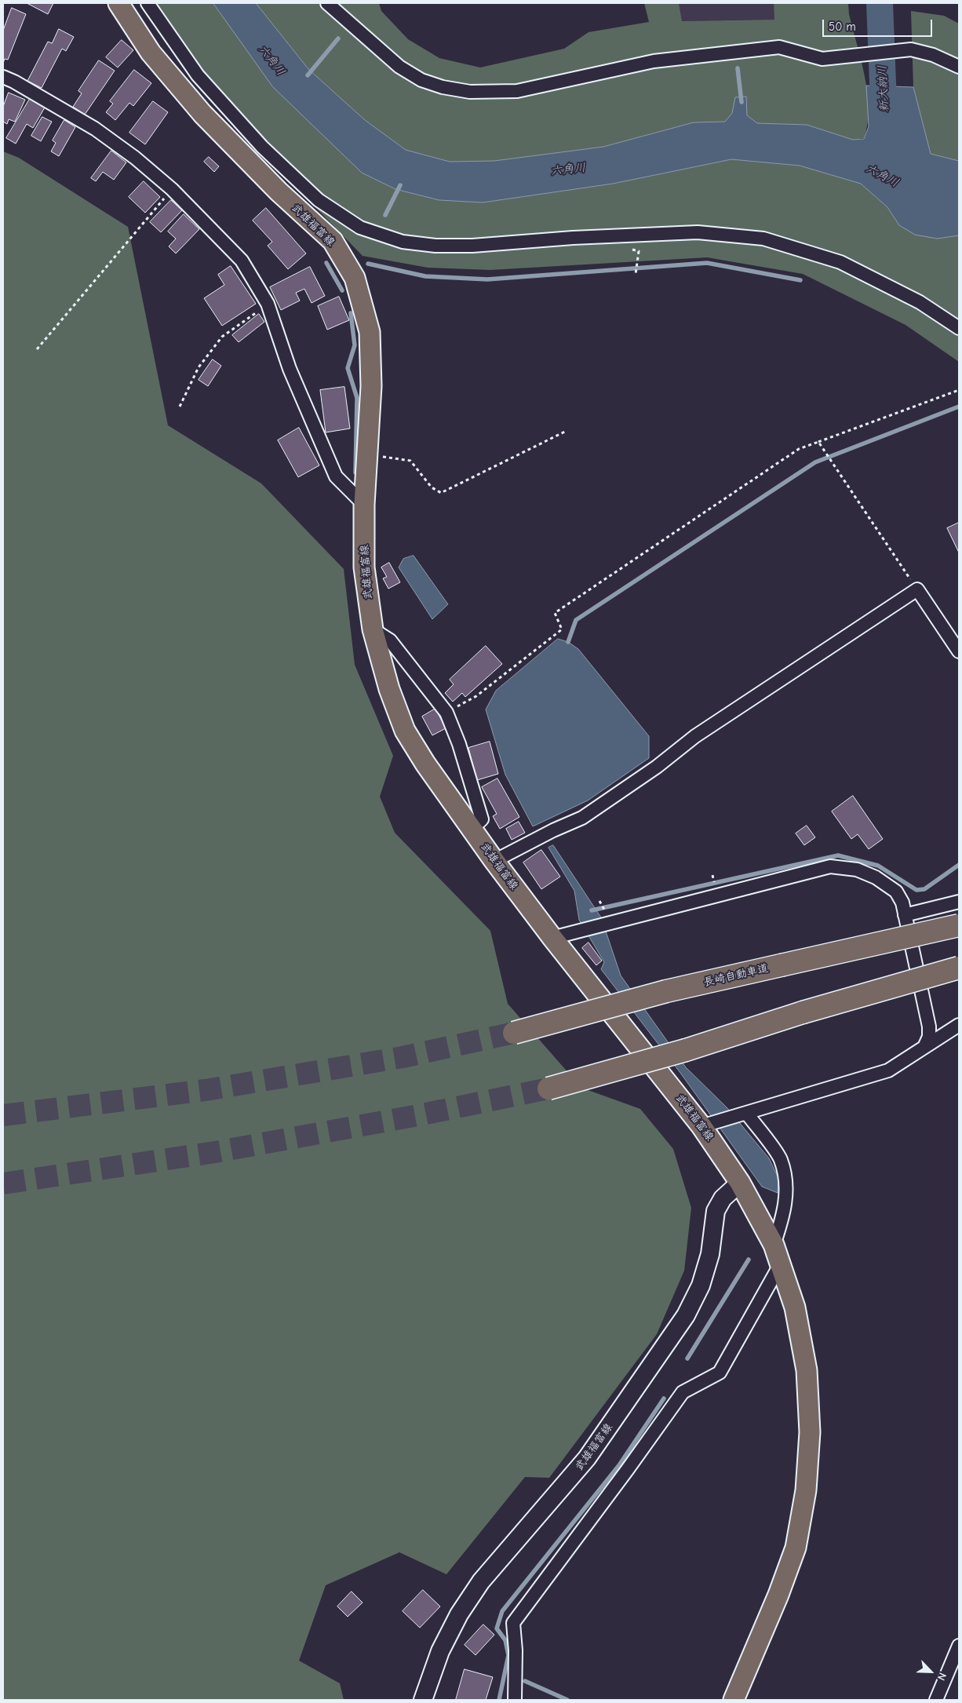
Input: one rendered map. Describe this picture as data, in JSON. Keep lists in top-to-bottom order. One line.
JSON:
{"streets":{"highway":["長崎自動車道"],"main road":["武雄福富線"]},"water":["六角川","新大納川"],"scale_bar":"50 m","north":"bottom right"}
